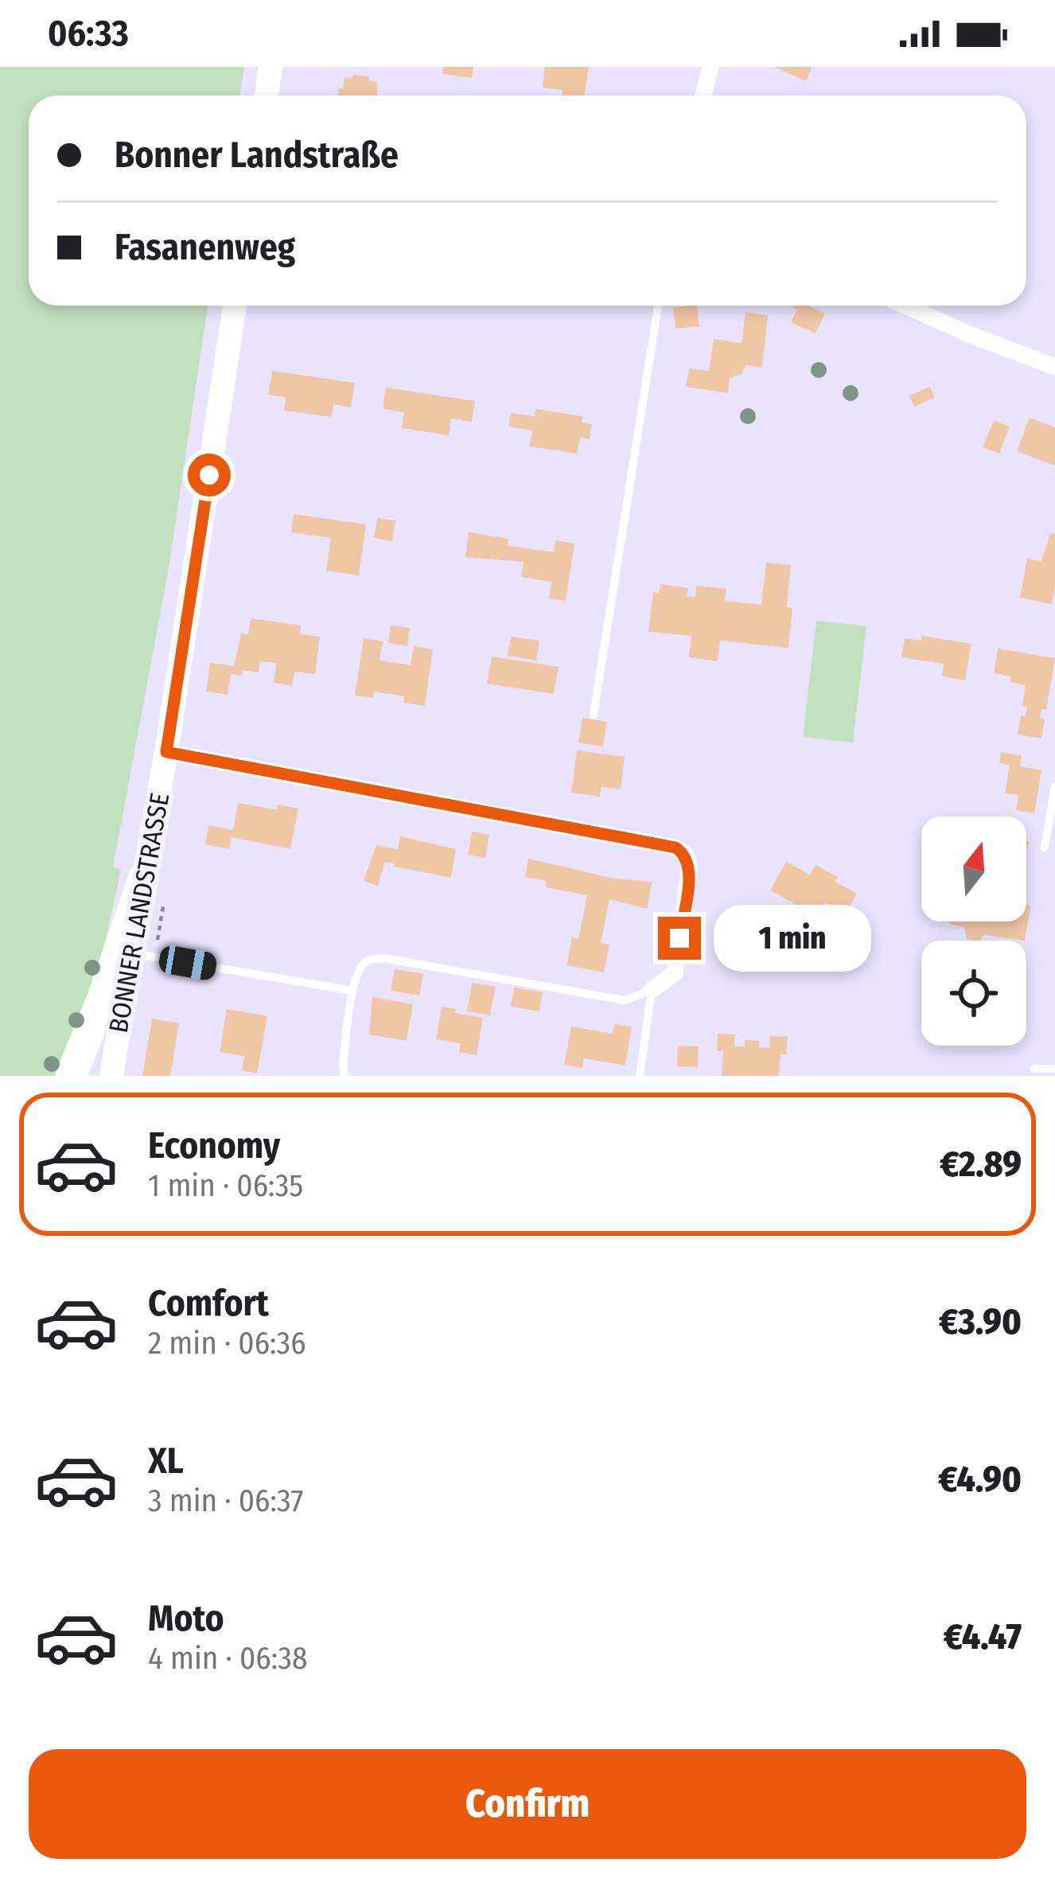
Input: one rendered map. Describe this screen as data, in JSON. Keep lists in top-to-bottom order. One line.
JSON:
{"streets":{"main road":["BONNER LANDSTRASSE"]},"north":"top","page":{"status":"06:33","banner":["Bonner Landstraße","Fasanenweg"],"bubble":"1 min","list":[{"name":"Economy","note":"1 min · 06:35","value":"€2.89"},{"name":"Comfort","note":"2 min · 06:36","value":"€3.90"},{"name":"XL","note":"3 min · 06:37","value":"€4.90"},{"name":"Moto","note":"4 min · 06:38","value":"€4.47"}],"buttons":"Confirm"}}
